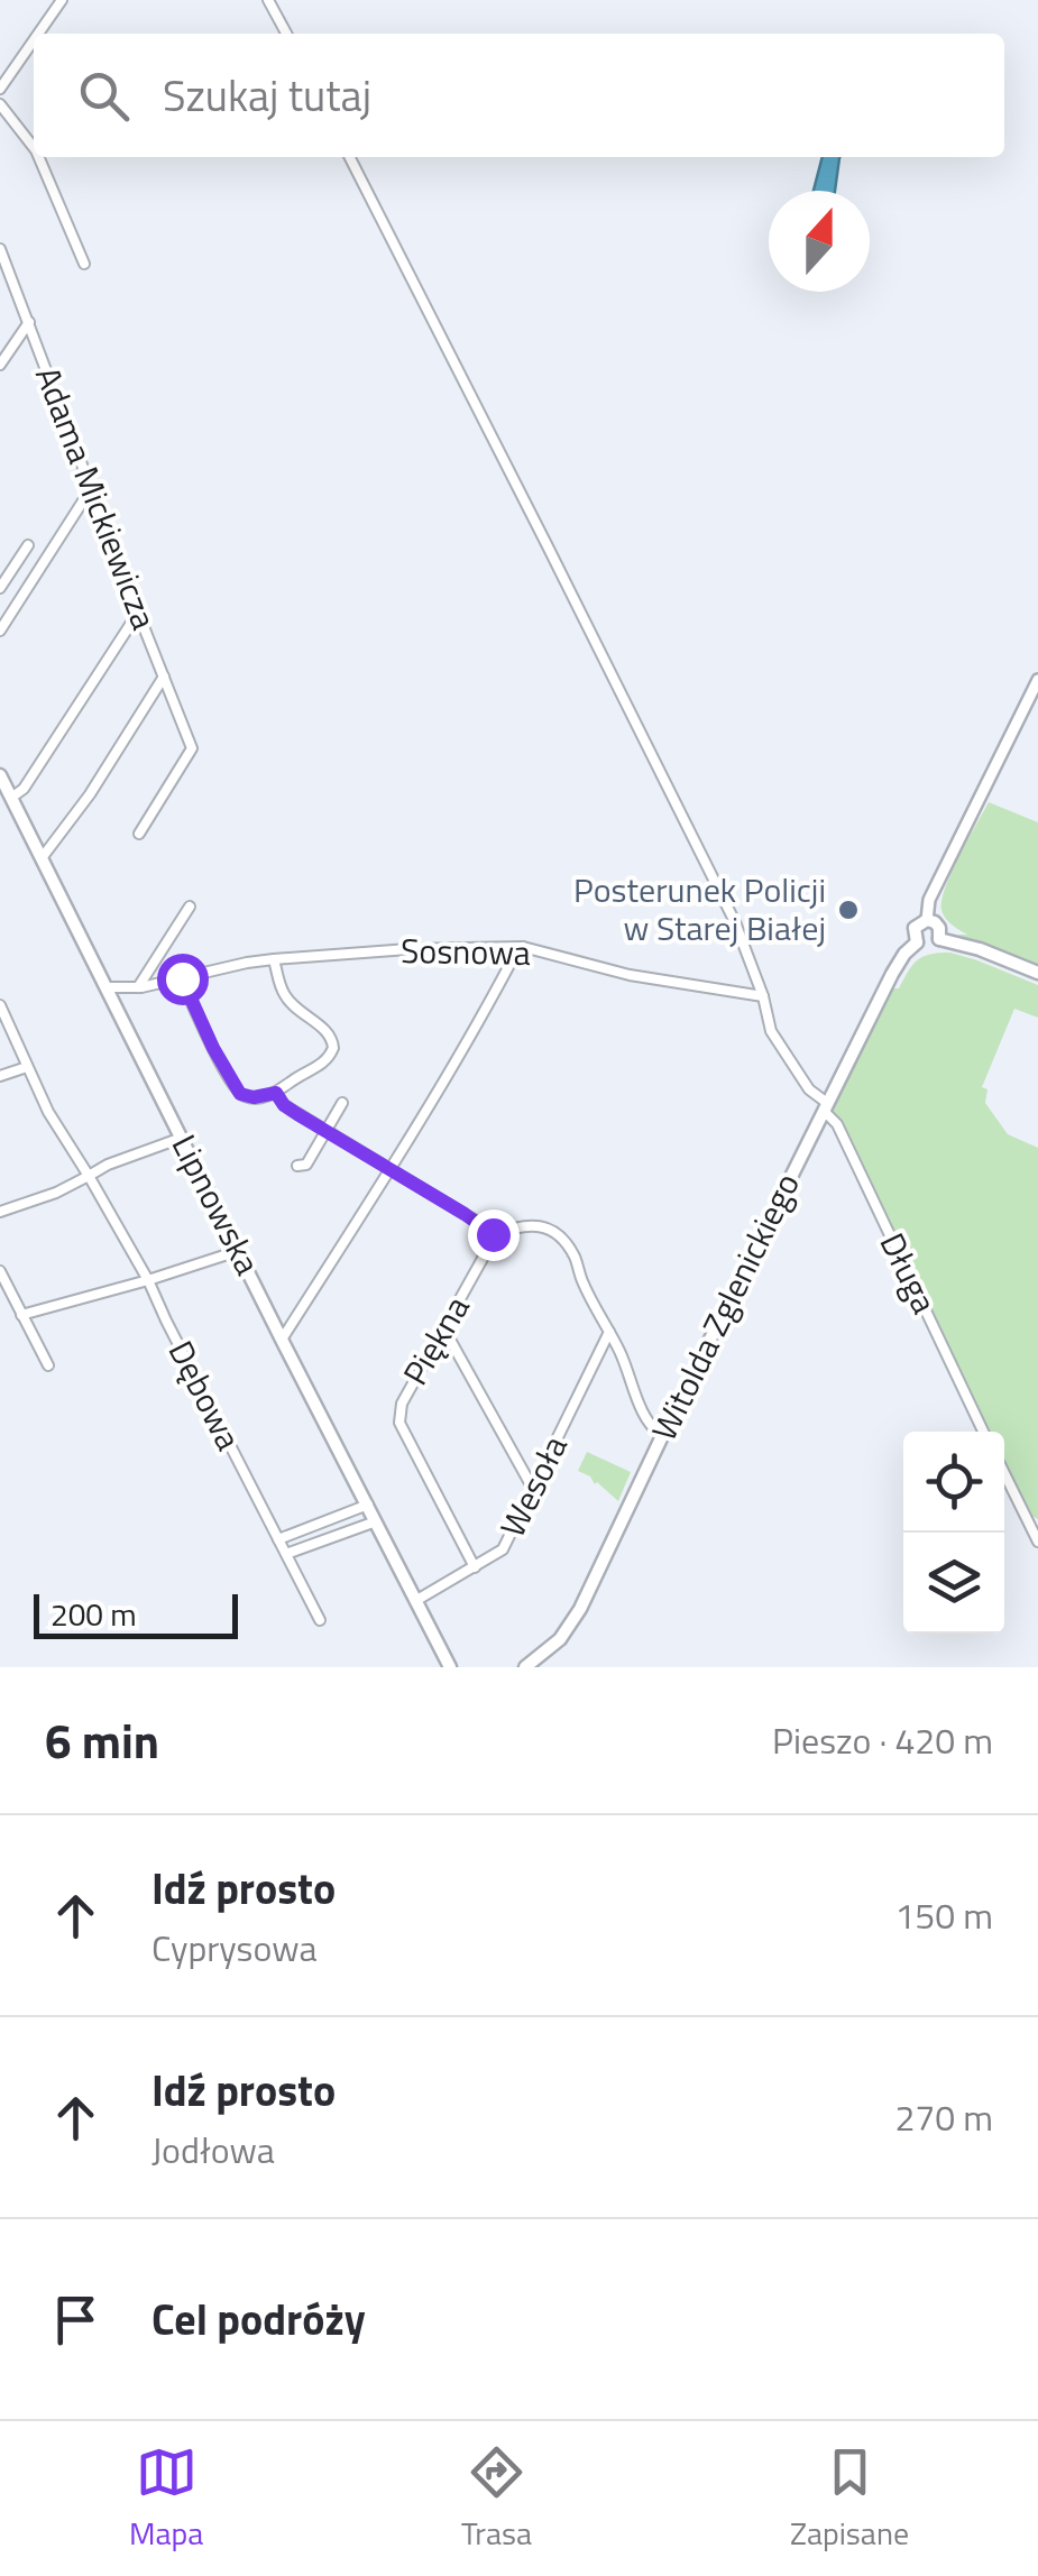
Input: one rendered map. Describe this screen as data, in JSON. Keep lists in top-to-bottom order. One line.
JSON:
{"streets":{"main road":["Lipnowska","Witolda Zglenickiego"],"street":["Adama Mickiewicza","Sosnowa","Długa","Piękna","Dębowa","Wesoła"]},"crossings":[["Sosnowa","Lipnowska"],["Lipnowska","Wesoła"],["Długa","Witolda Zglenickiego"],["Piękna","Wesoła"]],"places":["Posterunek Policji w Starej Białej"],"scale_bar":"200 m","north":"top","page":{"search":"Szukaj tutaj","scale":"200 m","heading":["6 min","Pieszo · 420 m"],"list":[["Idź prosto","Cyprysowa","150 m"],["Idź prosto","Jodłowa","270 m"],"Cel podróży"],"nav":["Mapa","Trasa","Zapisane"]}}
